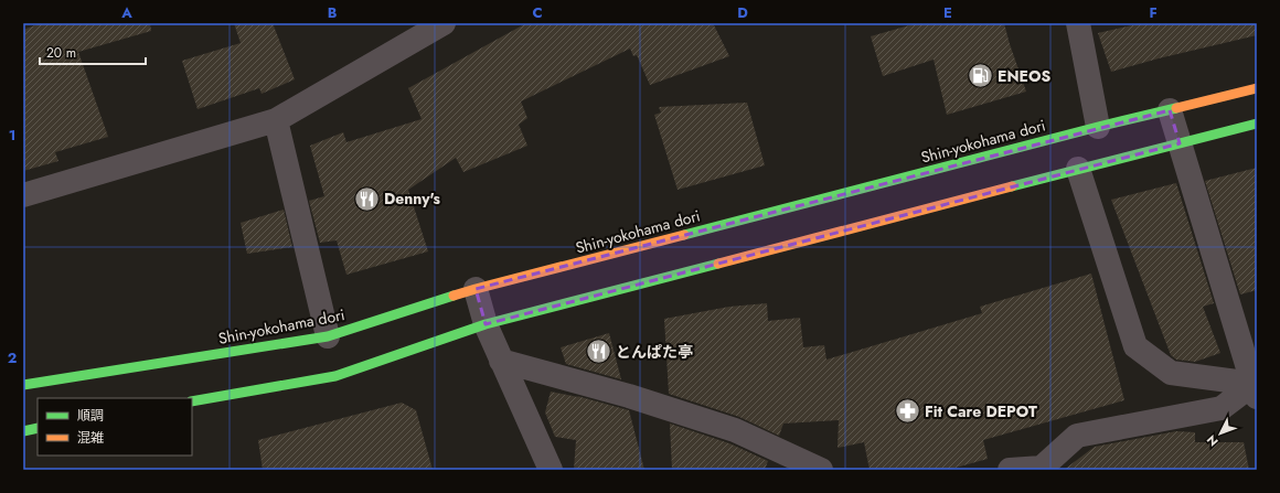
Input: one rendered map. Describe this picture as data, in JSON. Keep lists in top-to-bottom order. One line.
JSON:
{"streets":{"main road":["Shin-yokohama dori"]},"places":{"fuel station":["ENEOS"],"restaurant":["Denny's","とんぱた亭"],"pharmacy":["Fit Care DEPOT"]},"legend":["順調","混雑"],"scale_bar":"20 m","north":"bottom left","grid":{"columns":["A","B","C","D","E","F"],"rows":["1","2"]}}
